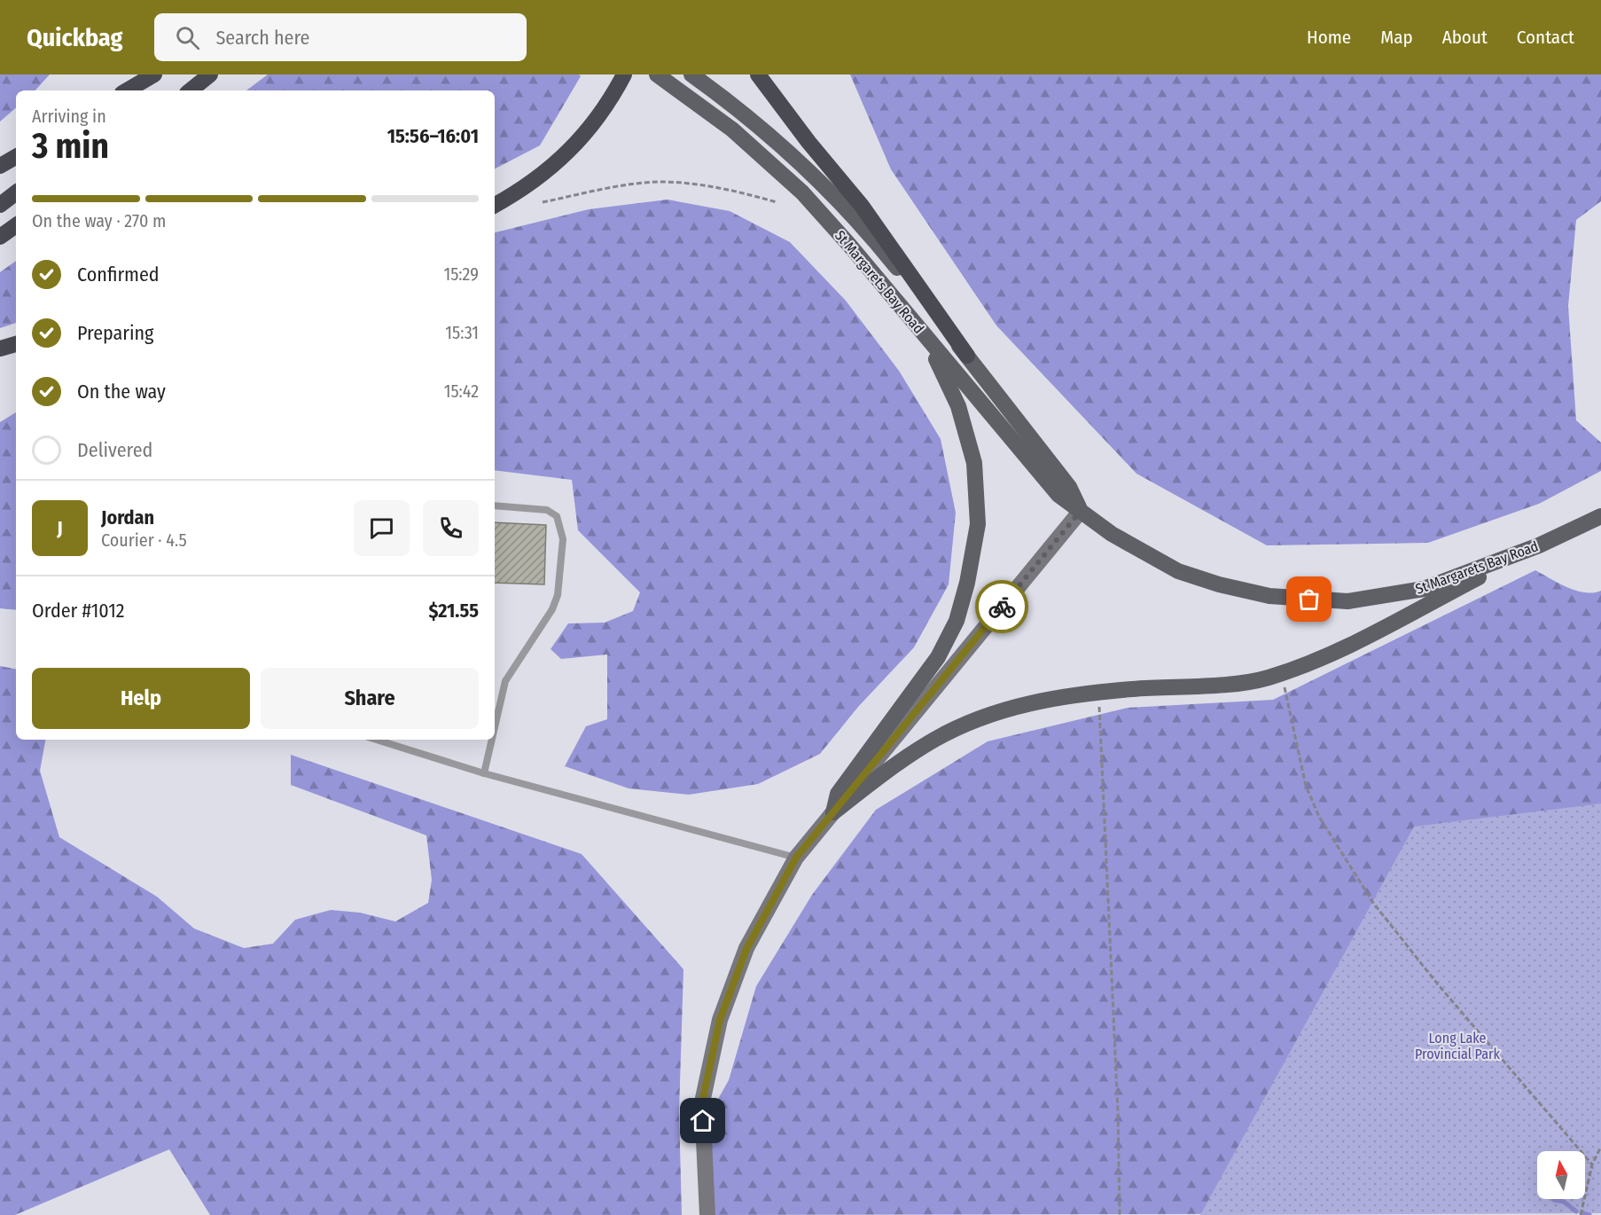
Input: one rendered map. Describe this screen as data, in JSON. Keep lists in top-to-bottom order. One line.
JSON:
{"streets":{"main road":["St Margarets Bay Road"]},"parks":["Long Lake Provincial Park"],"north":"top","page":{"header":"Quickbag","search":"Search here","nav":["Home","Map","About","Contact"],"heading":["3 min","Arriving in","15:56–16:01"],"panel":["Jordan","Courier · 4.5","Order #1012","$21.55"],"bar":"On the way · 270 m","list":[["Confirmed","15:29"],["Preparing","15:31"],["On the way","15:42"],"Delivered"],"round":"J","buttons":["Help","Share"]}}
